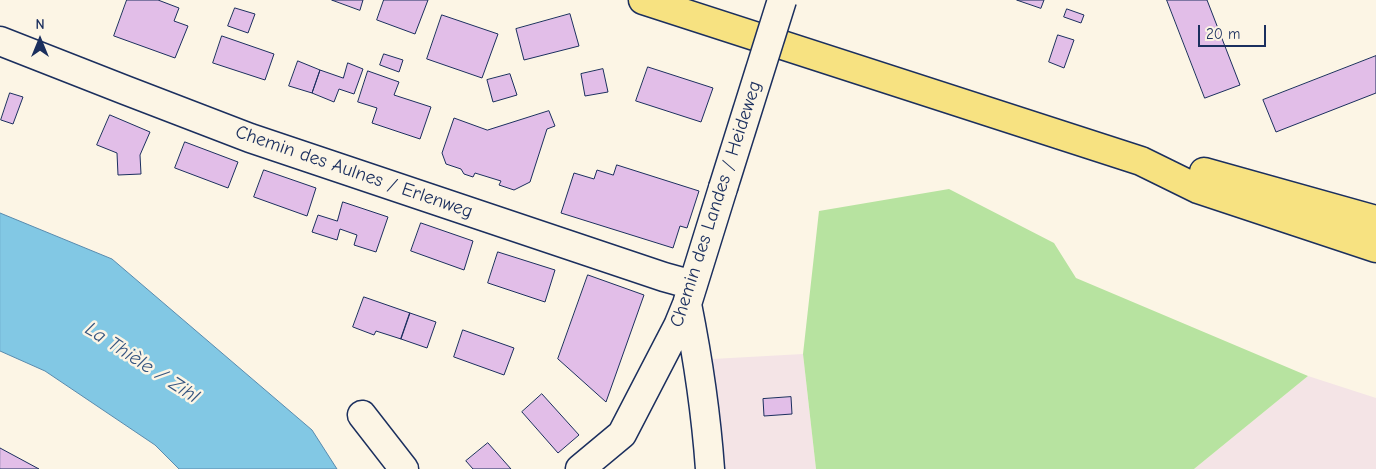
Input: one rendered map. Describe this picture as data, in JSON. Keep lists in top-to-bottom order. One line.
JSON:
{"streets":{"street":["Chemin des Aulnes / Erlenweg","Chemin des Landes / Heideweg"]},"crossings":[["Chemin des Aulnes / Erlenweg","Chemin des Landes / Heideweg"]],"water":["La Thièle / Zihl"],"scale_bar":"20 m","north":"top"}
